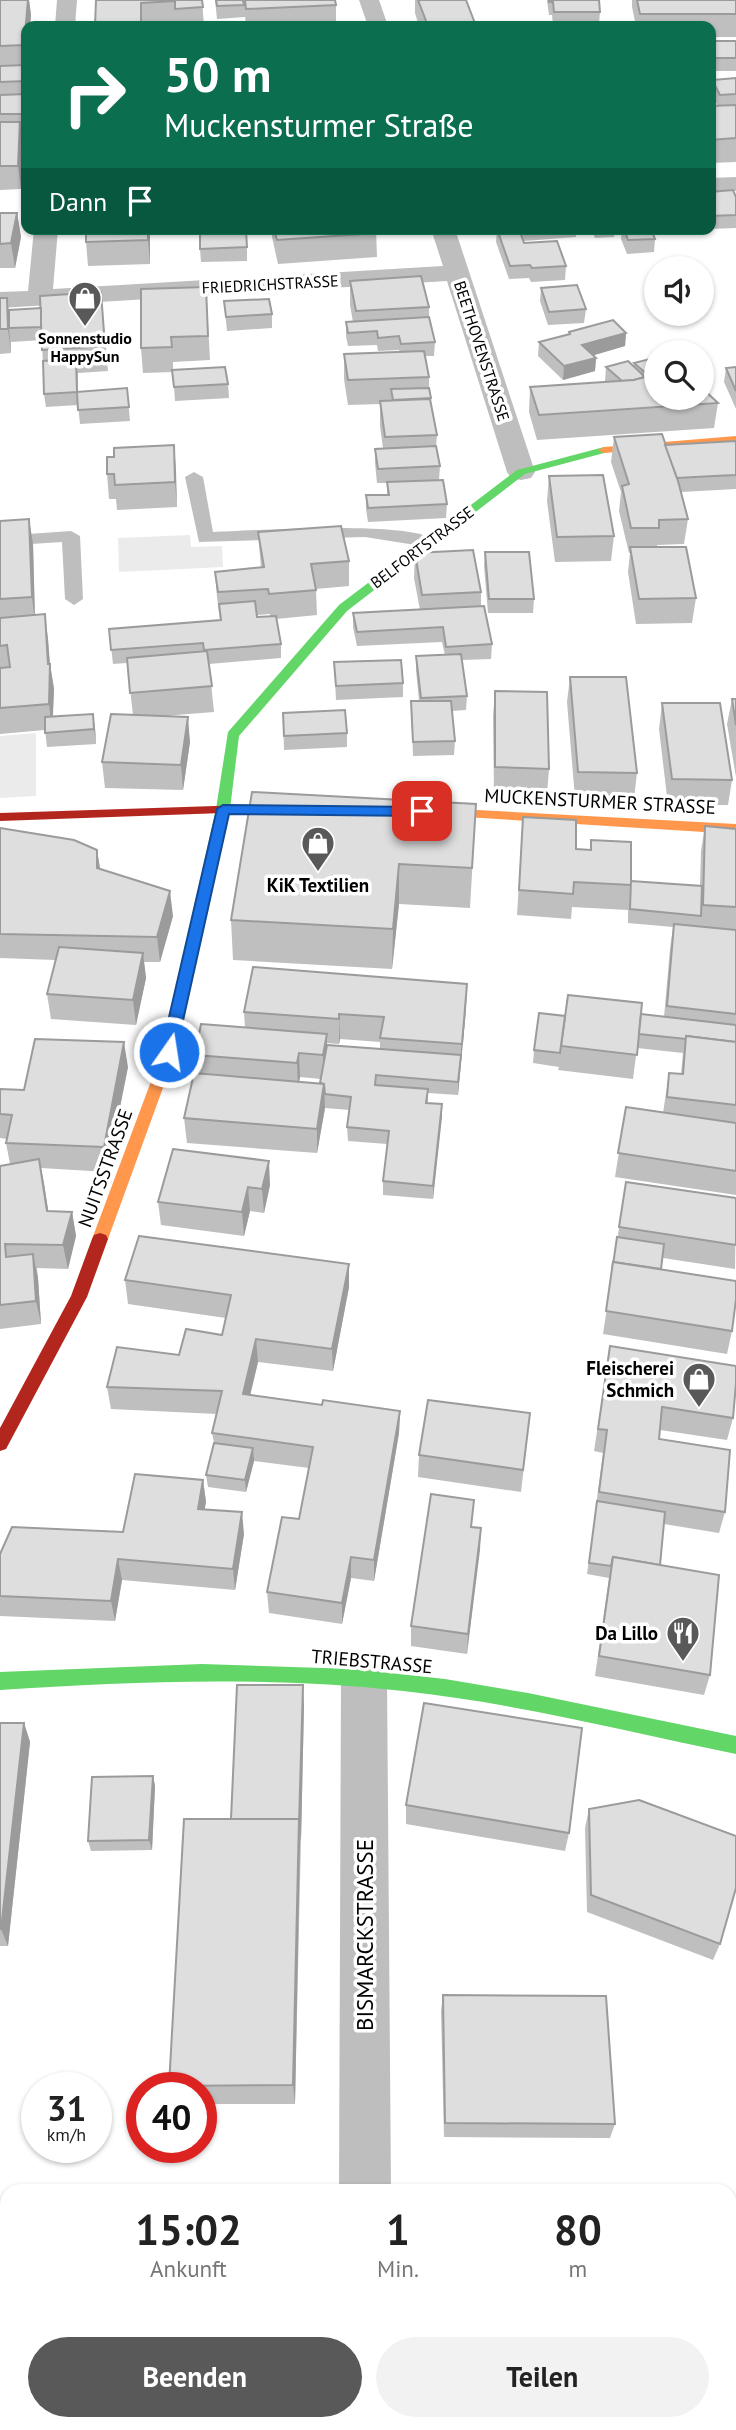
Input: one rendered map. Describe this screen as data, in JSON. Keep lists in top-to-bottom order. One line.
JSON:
{"streets":{"street":["FRIEDRICHSTRASSE","BEETHOVENSTRASSE","BELFORTSTRASSE","MUCKENSTURMER STRASSE","NUITSSTRASSE","TRIEBSTRASSE","BISMARCKSTRASSE"]},"crossings":[["FRIEDRICHSTRASSE","BEETHOVENSTRASSE"],["BEETHOVENSTRASSE","BELFORTSTRASSE"],["BELFORTSTRASSE","NUITSSTRASSE"],["TRIEBSTRASSE","BISMARCKSTRASSE"]],"places":{"shop":["Sonnenstudio HappySun","KiK Textilien","Fleischerei Schmich"],"restaurant":["Da Lillo"]},"page":{"turn":["50 m","Muckensturmer Straße"],"then":"Dann","speed":"31 km/h","limit":"40","eta":["15:02","Ankunft","1","Min.","80","m"],"buttons":["Beenden","Teilen"]}}
